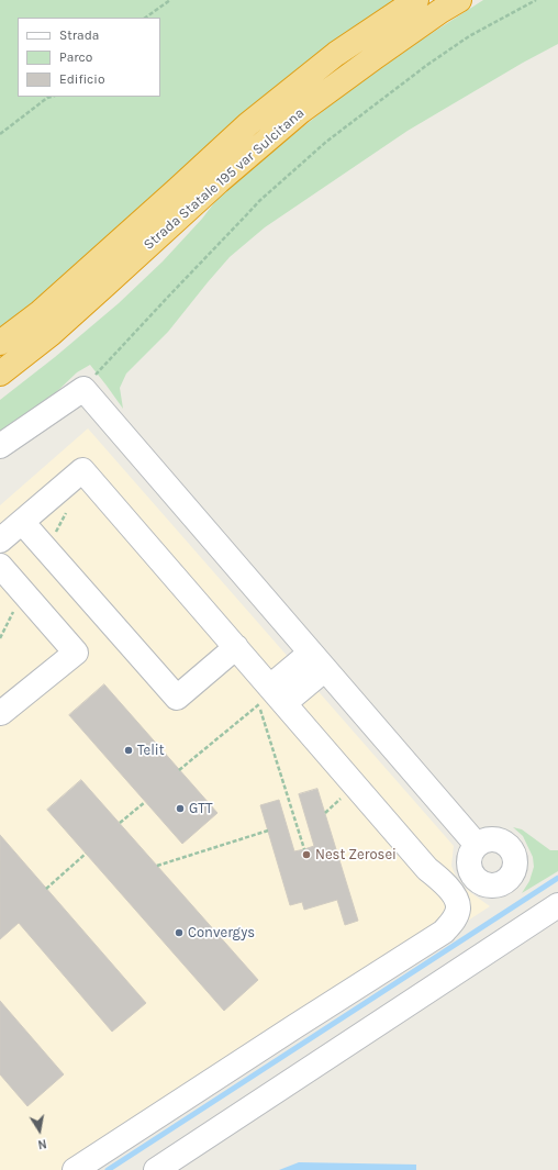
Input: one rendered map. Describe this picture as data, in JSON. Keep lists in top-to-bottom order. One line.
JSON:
{"streets":{"highway":["Strada Statale 195 var Sulcitana"]},"places":["Telit","GTT","Nest Zerosei","Convergys"],"legend":["Strada","Parco","Edificio"],"north":"bottom"}
